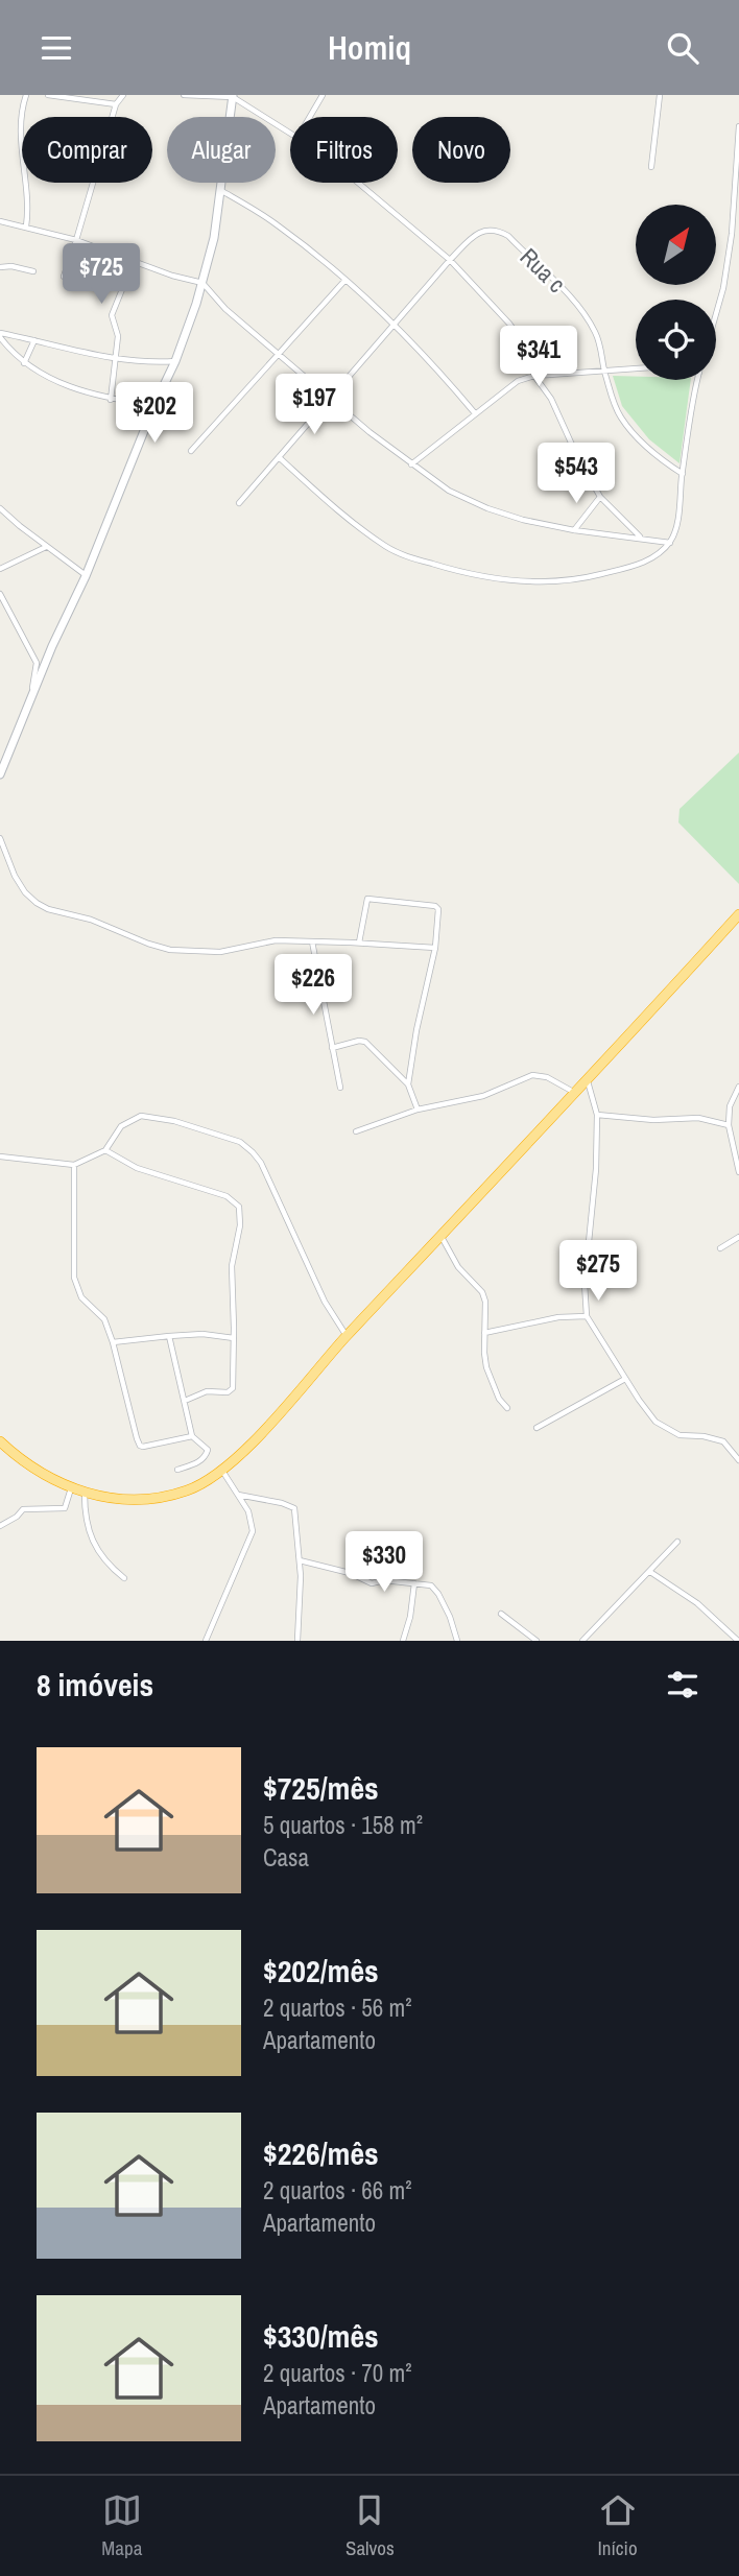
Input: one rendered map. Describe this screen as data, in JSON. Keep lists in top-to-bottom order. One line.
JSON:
{"streets":{"street":["Rua c"]},"north":"top right","page":{"header":"Homiq","chip":["Comprar","Alugar","Filtros","Novo"],"price":["$725","$341","$197","$202","$543","$226","$275","$330"],"heading":"8 imóveis","list":[{"name":"$725/mês","note":"5 quartos · 158 m² · Casa"},{"name":"$202/mês","note":"2 quartos · 56 m² · Apartamento"},{"name":"$226/mês","note":"2 quartos · 66 m² · Apartamento"},{"name":"$330/mês","note":"2 quartos · 70 m² · Apartamento"}],"tabs":["Mapa","Salvos","Início"]}}
